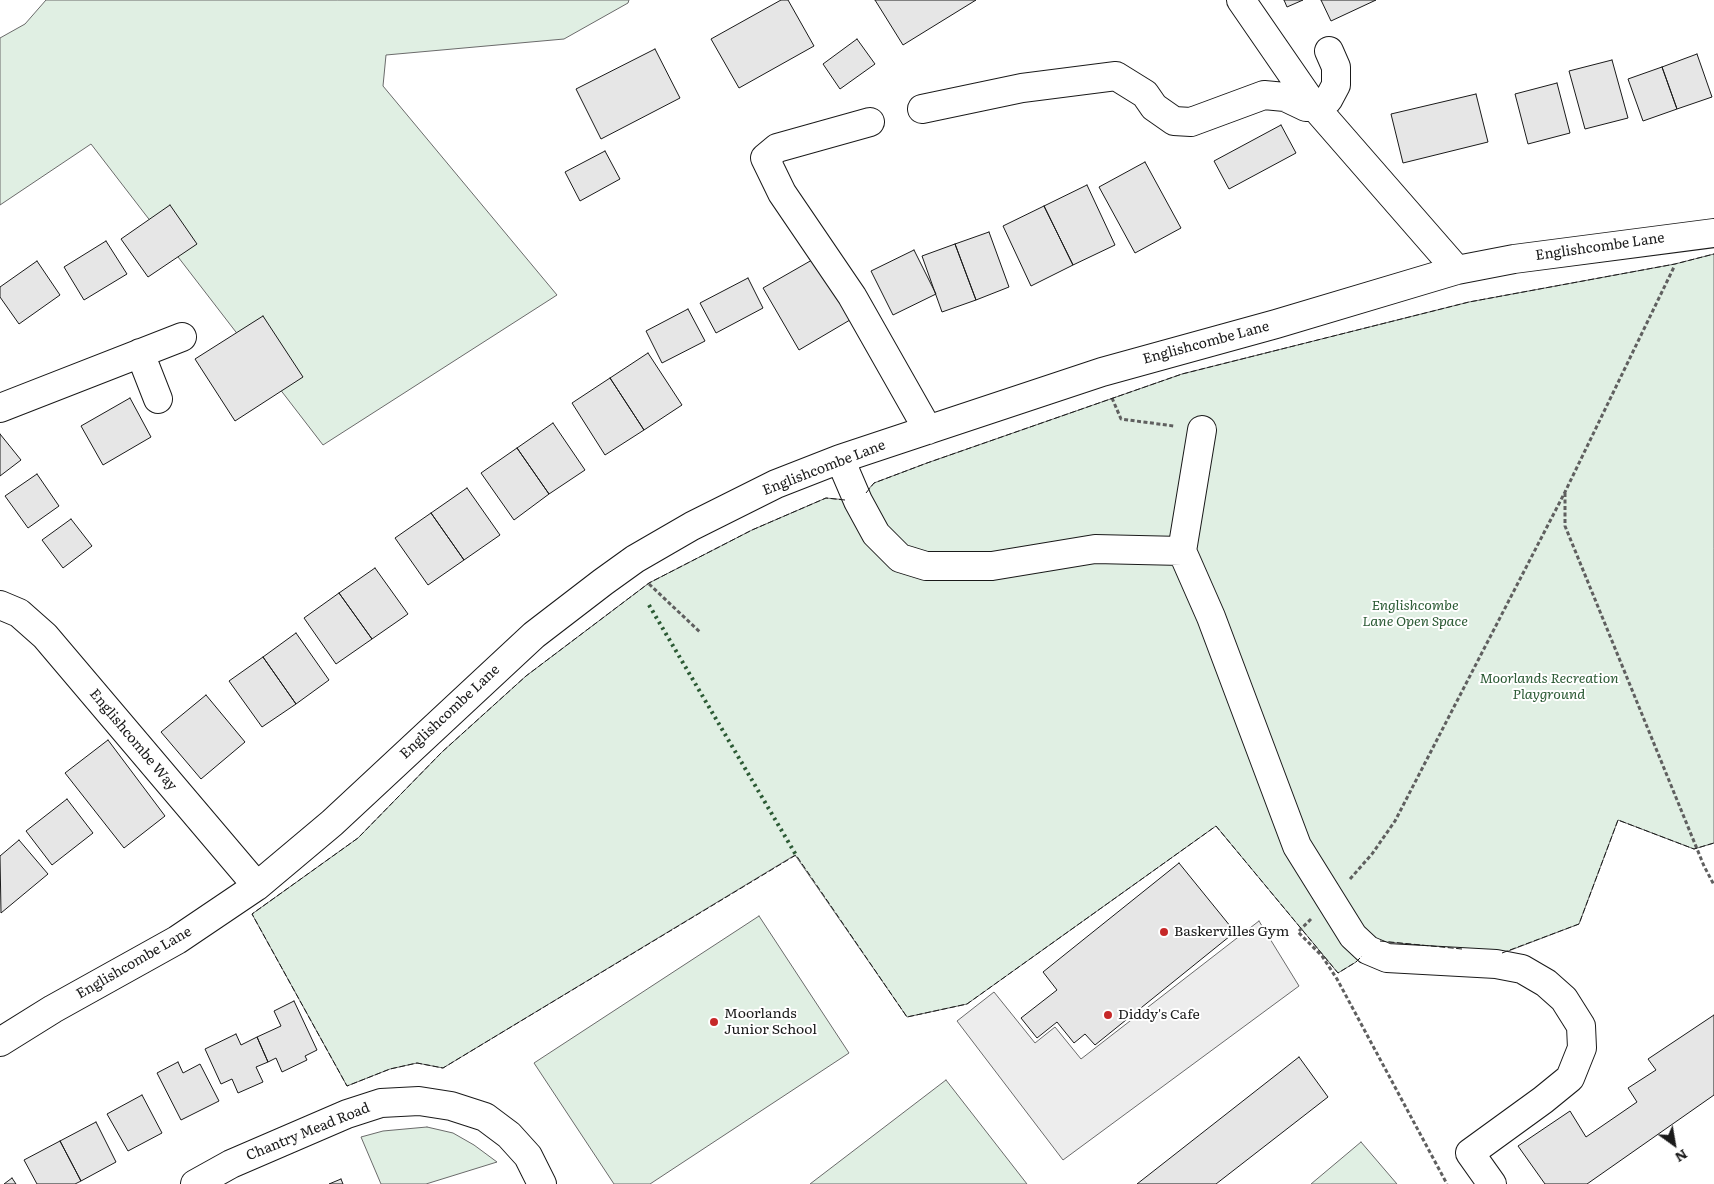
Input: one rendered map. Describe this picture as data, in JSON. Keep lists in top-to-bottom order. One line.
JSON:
{"streets":{"street":["Englishcombe Lane","Englishcombe Way","Chantry Mead Road"]},"crossings":[["Englishcombe Lane","Englishcombe Way"]],"parks":["Englishcombe Lane Open Space","Moorlands Recreation Playground"],"places":["Baskervilles Gym","Diddy's Cafe","Moorlands Junior School"],"north":"bottom right"}
